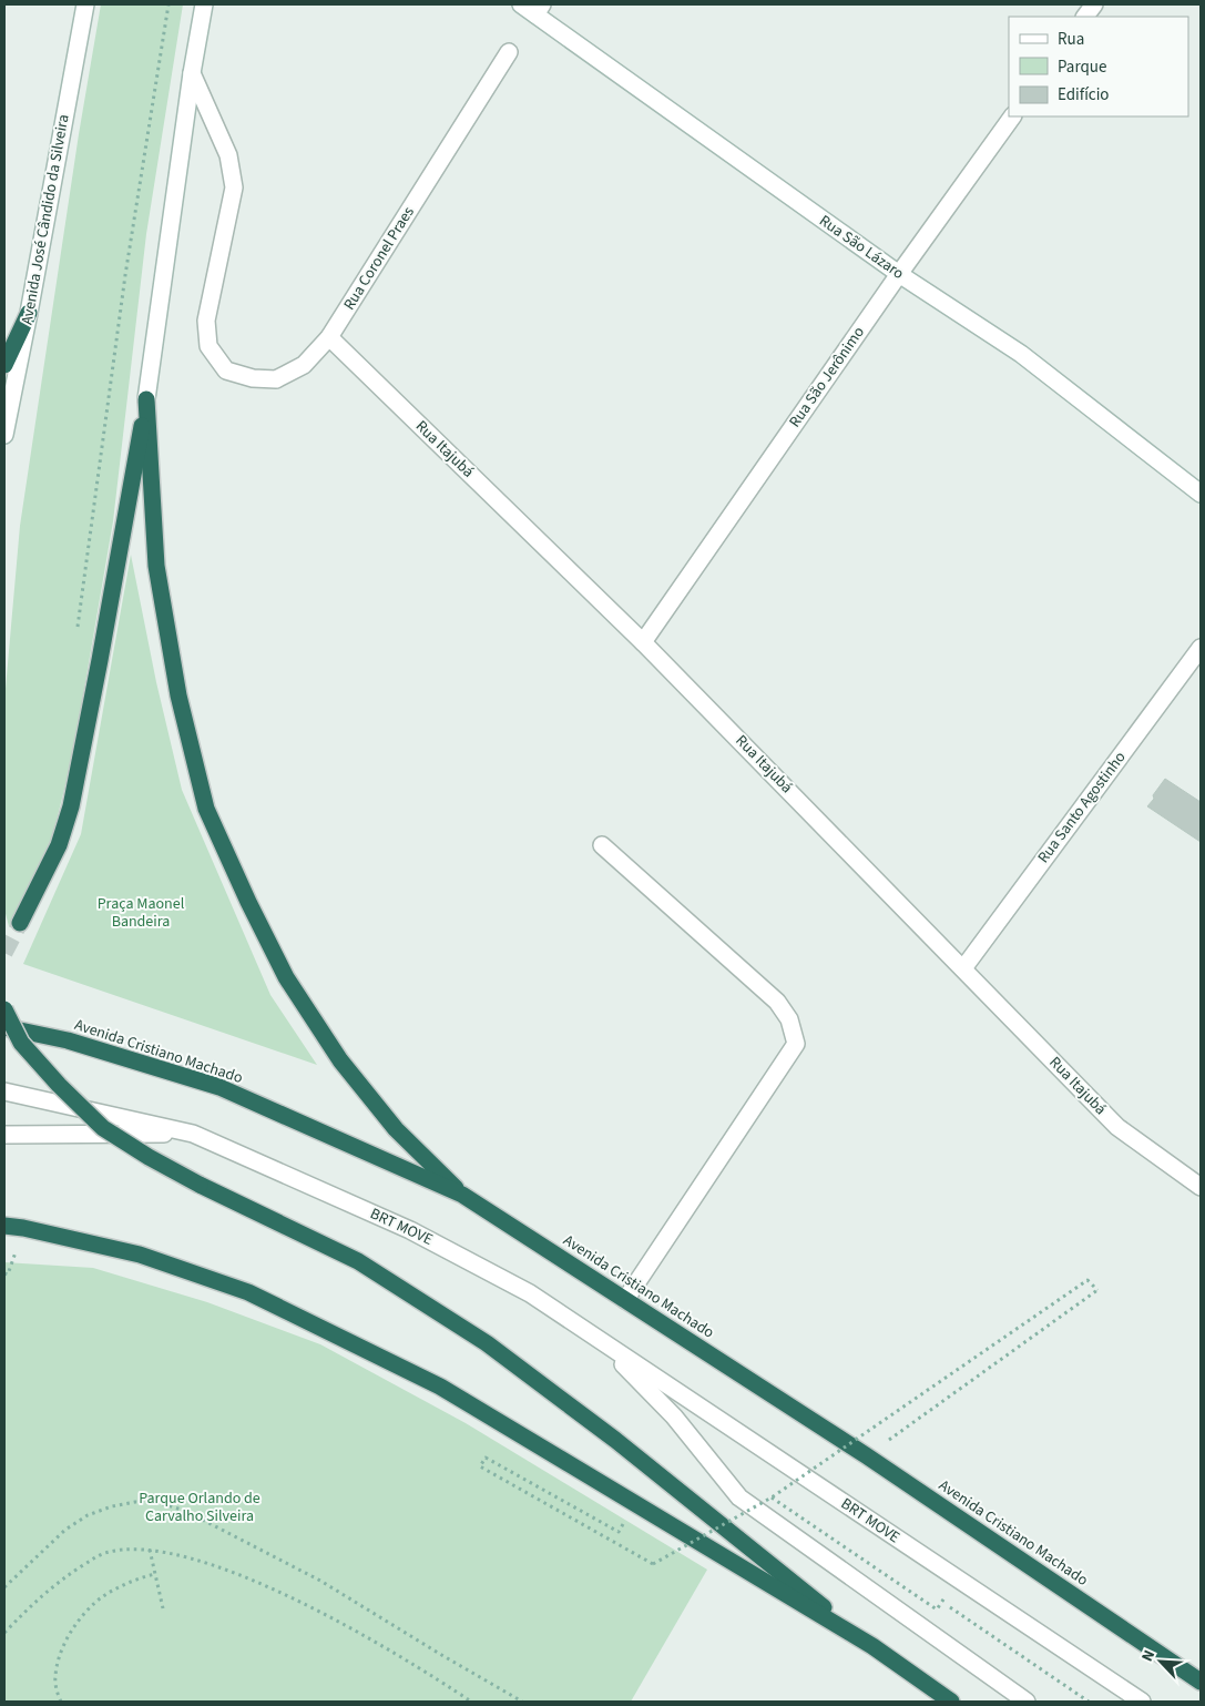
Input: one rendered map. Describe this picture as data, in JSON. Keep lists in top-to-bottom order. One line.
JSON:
{"streets":{"highway":["Avenida Cristiano Machado"],"street":["Avenida José Cândido da Silveira","Rua São Lázaro","Rua Coronel Praes","Rua São Jerônimo","Rua Itajubá","Rua Santo Agostinho","BRT MOVE"]},"crossings":[["Rua São Lázaro","Rua São Jerônimo"],["Rua Coronel Praes","Rua Itajubá"],["Rua São Jerônimo","Rua Itajubá"],["Rua Itajubá","Rua Santo Agostinho"]],"parks":["Praça Maonel Bandeira","Parque Orlando de Carvalho Silveira"],"legend":["Rua","Parque","Edifício"],"north":"top left"}
